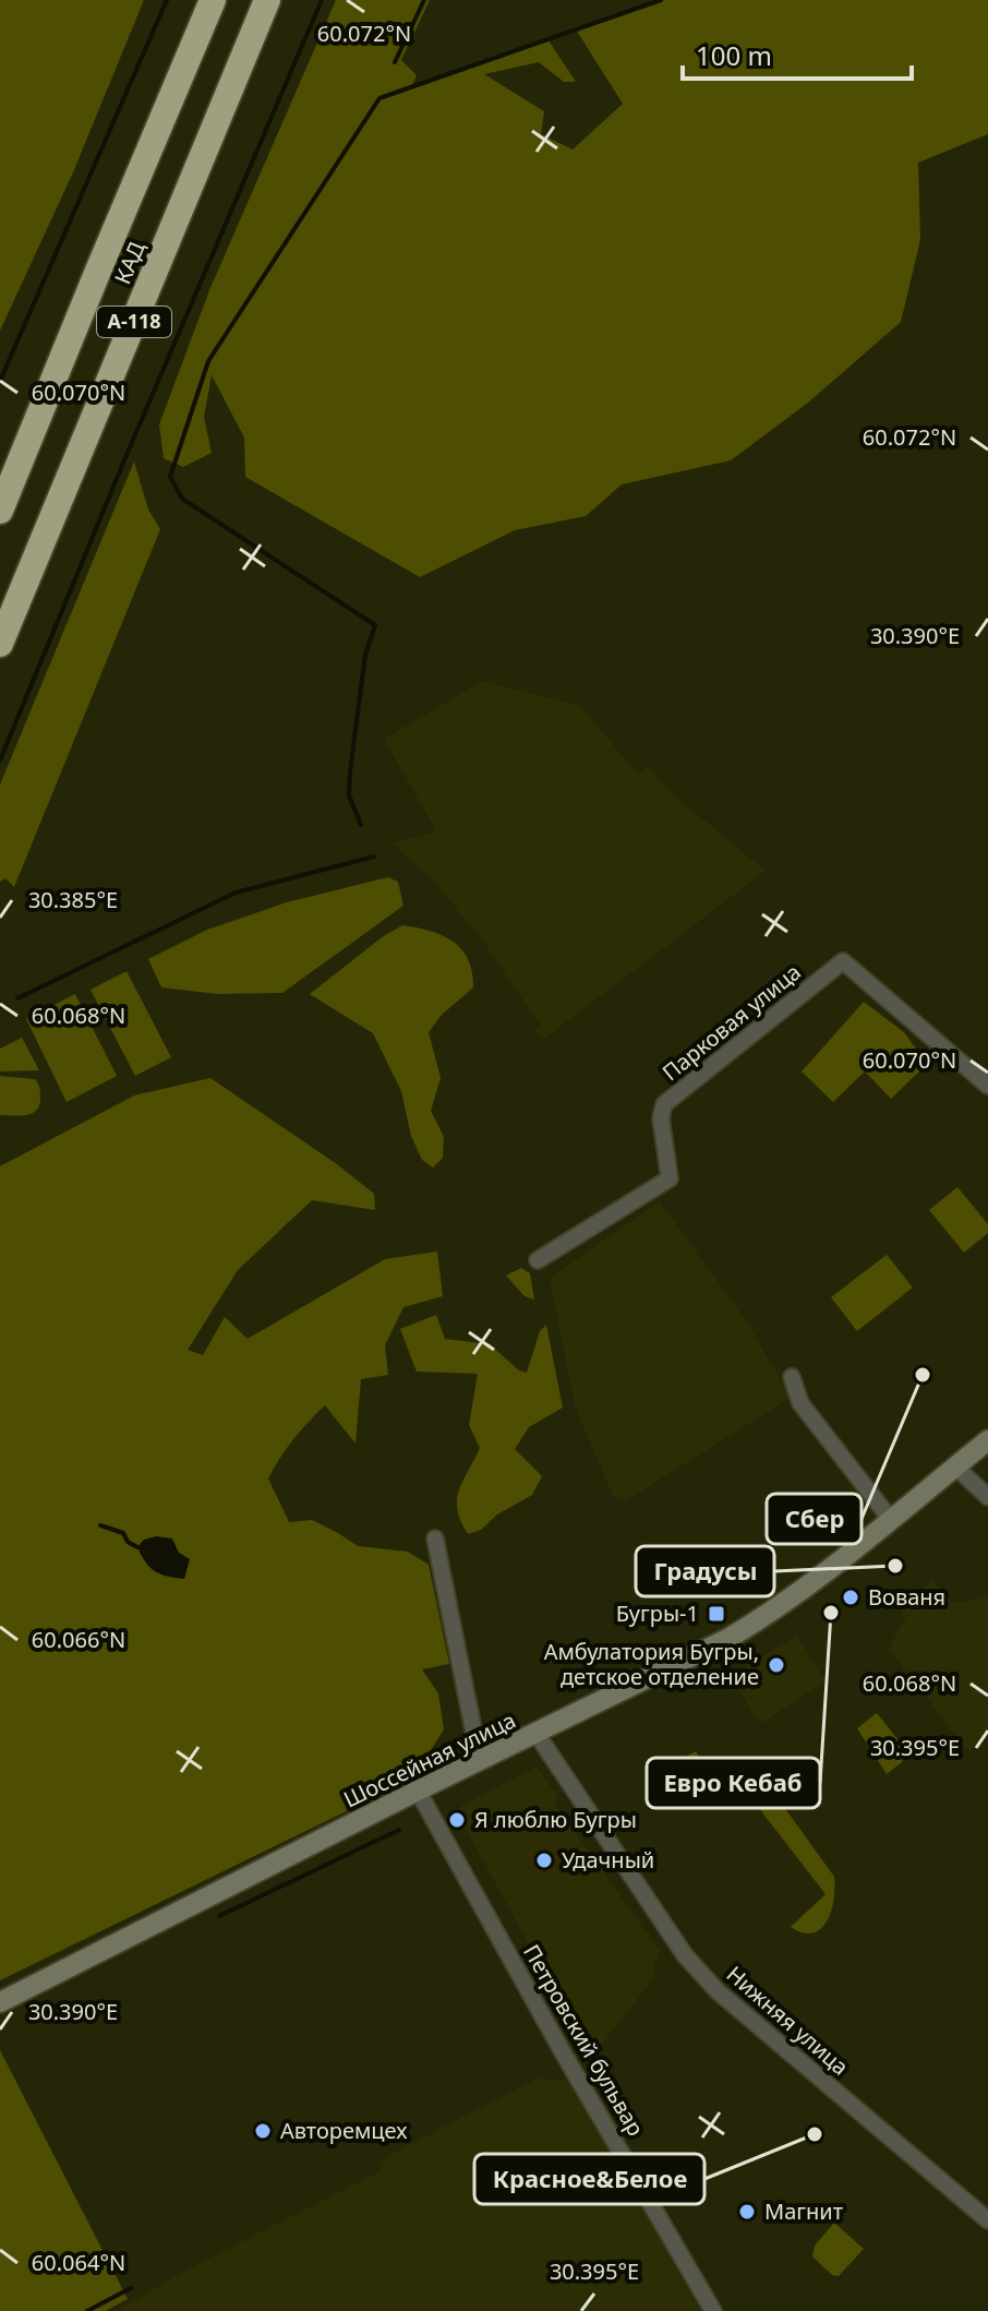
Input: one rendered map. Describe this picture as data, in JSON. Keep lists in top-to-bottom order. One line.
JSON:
{"streets":{"highway":["КАД","А-118"],"main road":["Шоссейная улица"],"street":["Парковая улица","Нижняя улица","Петровский бульвар"]},"crossings":[["Шоссейная улица","Нижняя улица"],["Шоссейная улица","Петровский бульвар"]],"places":{"other":["Сбер","Градусы","Вованя","Евро Кебаб","Амбулатория Бугры, детское отделение","Я люблю Бугры","Удачный","Авторемцех","Красное&Белое","Магнит"],"transit":["Бугры-1"]},"scale_bar":"100 m","coordinates":["60.072°N","60.070°N","30.390°E","30.385°E","60.068°N","60.066°N","30.395°E","60.064°N"]}
